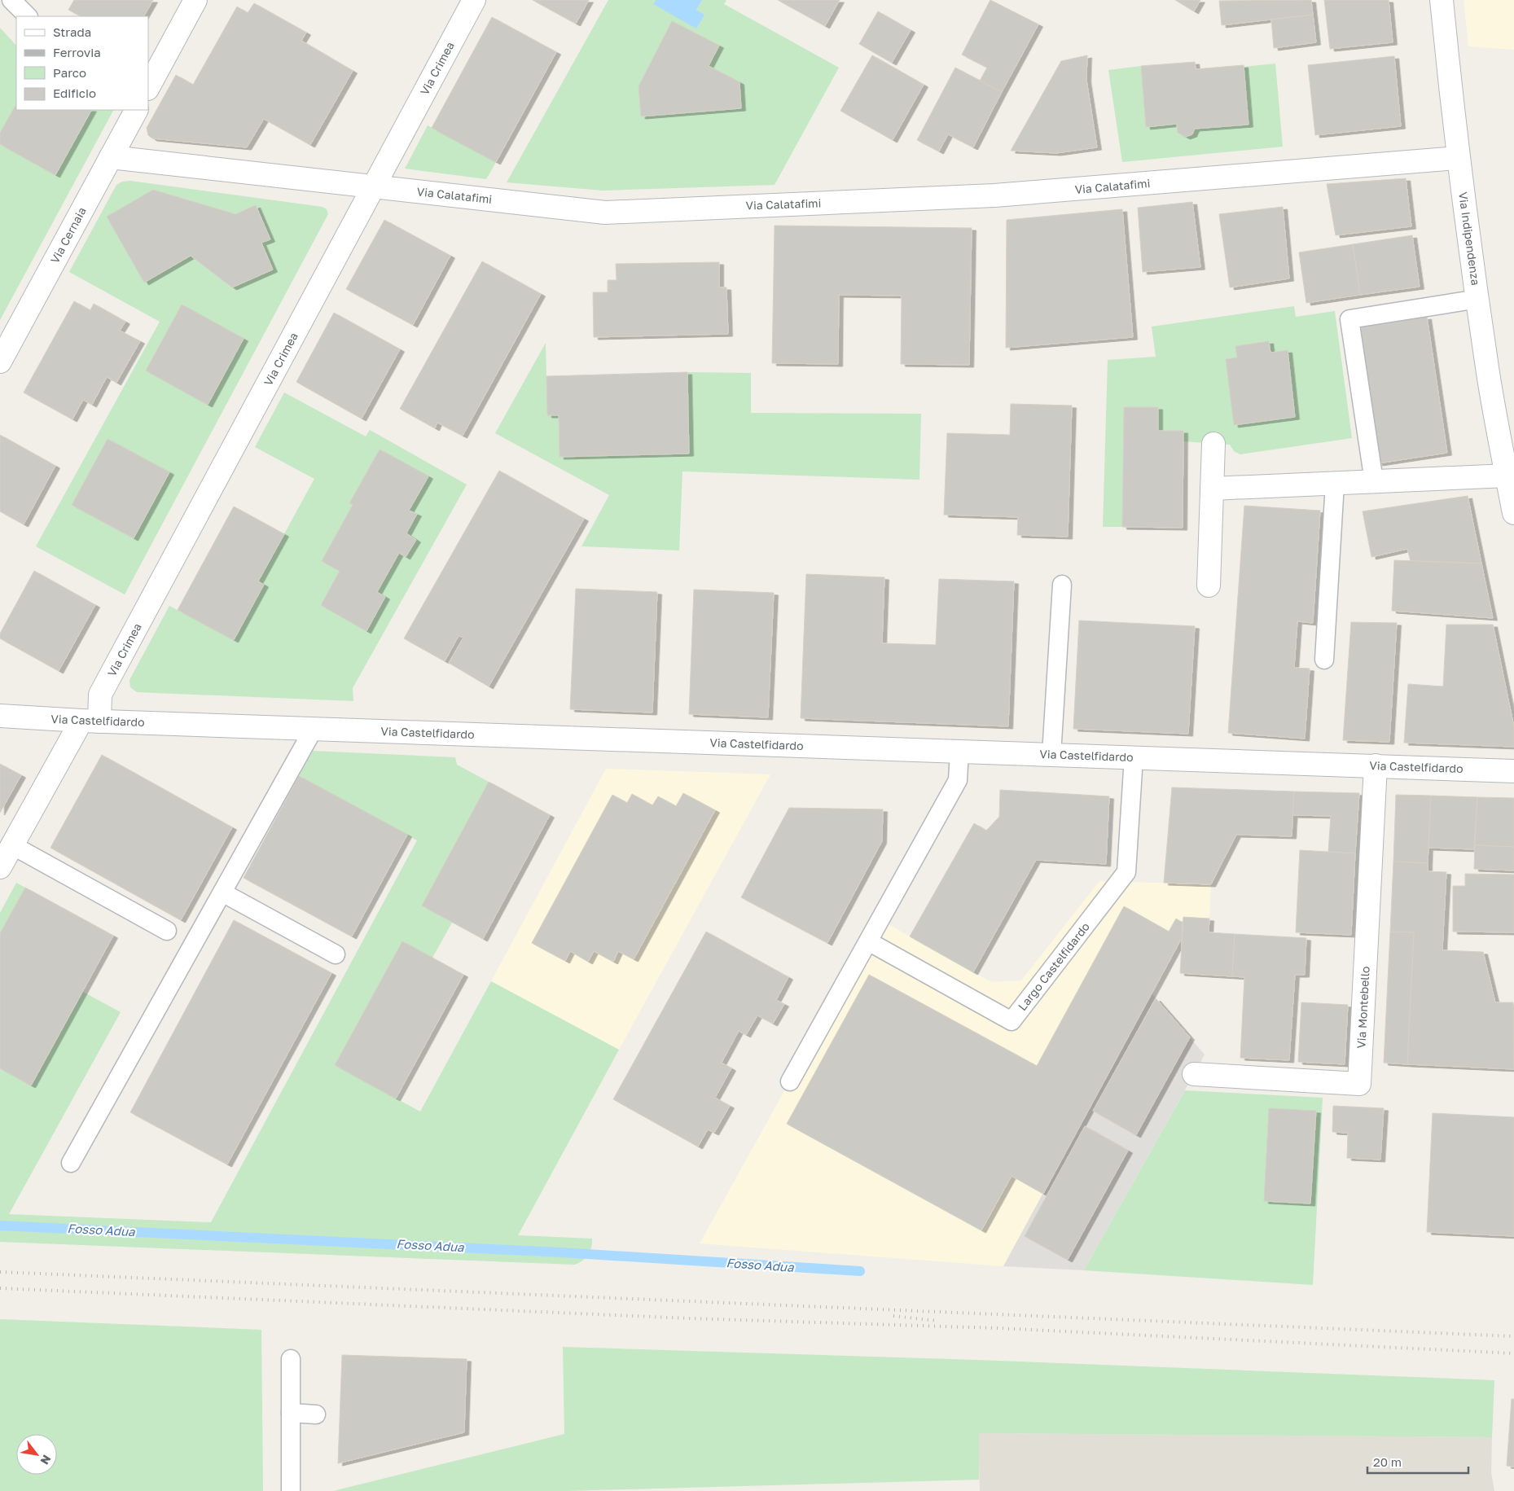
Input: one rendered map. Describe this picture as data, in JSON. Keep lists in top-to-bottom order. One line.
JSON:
{"streets":{"street":["Via Crimea","Via Calatafimi","Via Cernaia","Via Indipendenza","Via Castelfidardo","Via Montebello"],"lane":["Largo Castelfidardo"]},"crossings":[["Via Crimea","Via Calatafimi"],["Via Crimea","Via Castelfidardo"],["Via Calatafimi","Via Cernaia"],["Via Calatafimi","Via Indipendenza"],["Via Castelfidardo","Largo Castelfidardo"],["Via Castelfidardo","Via Montebello"]],"water":["Fosso Adua"],"legend":["Strada","Ferrovia","Parco","Edificio"],"scale_bar":"20 m","north":"bottom right"}
